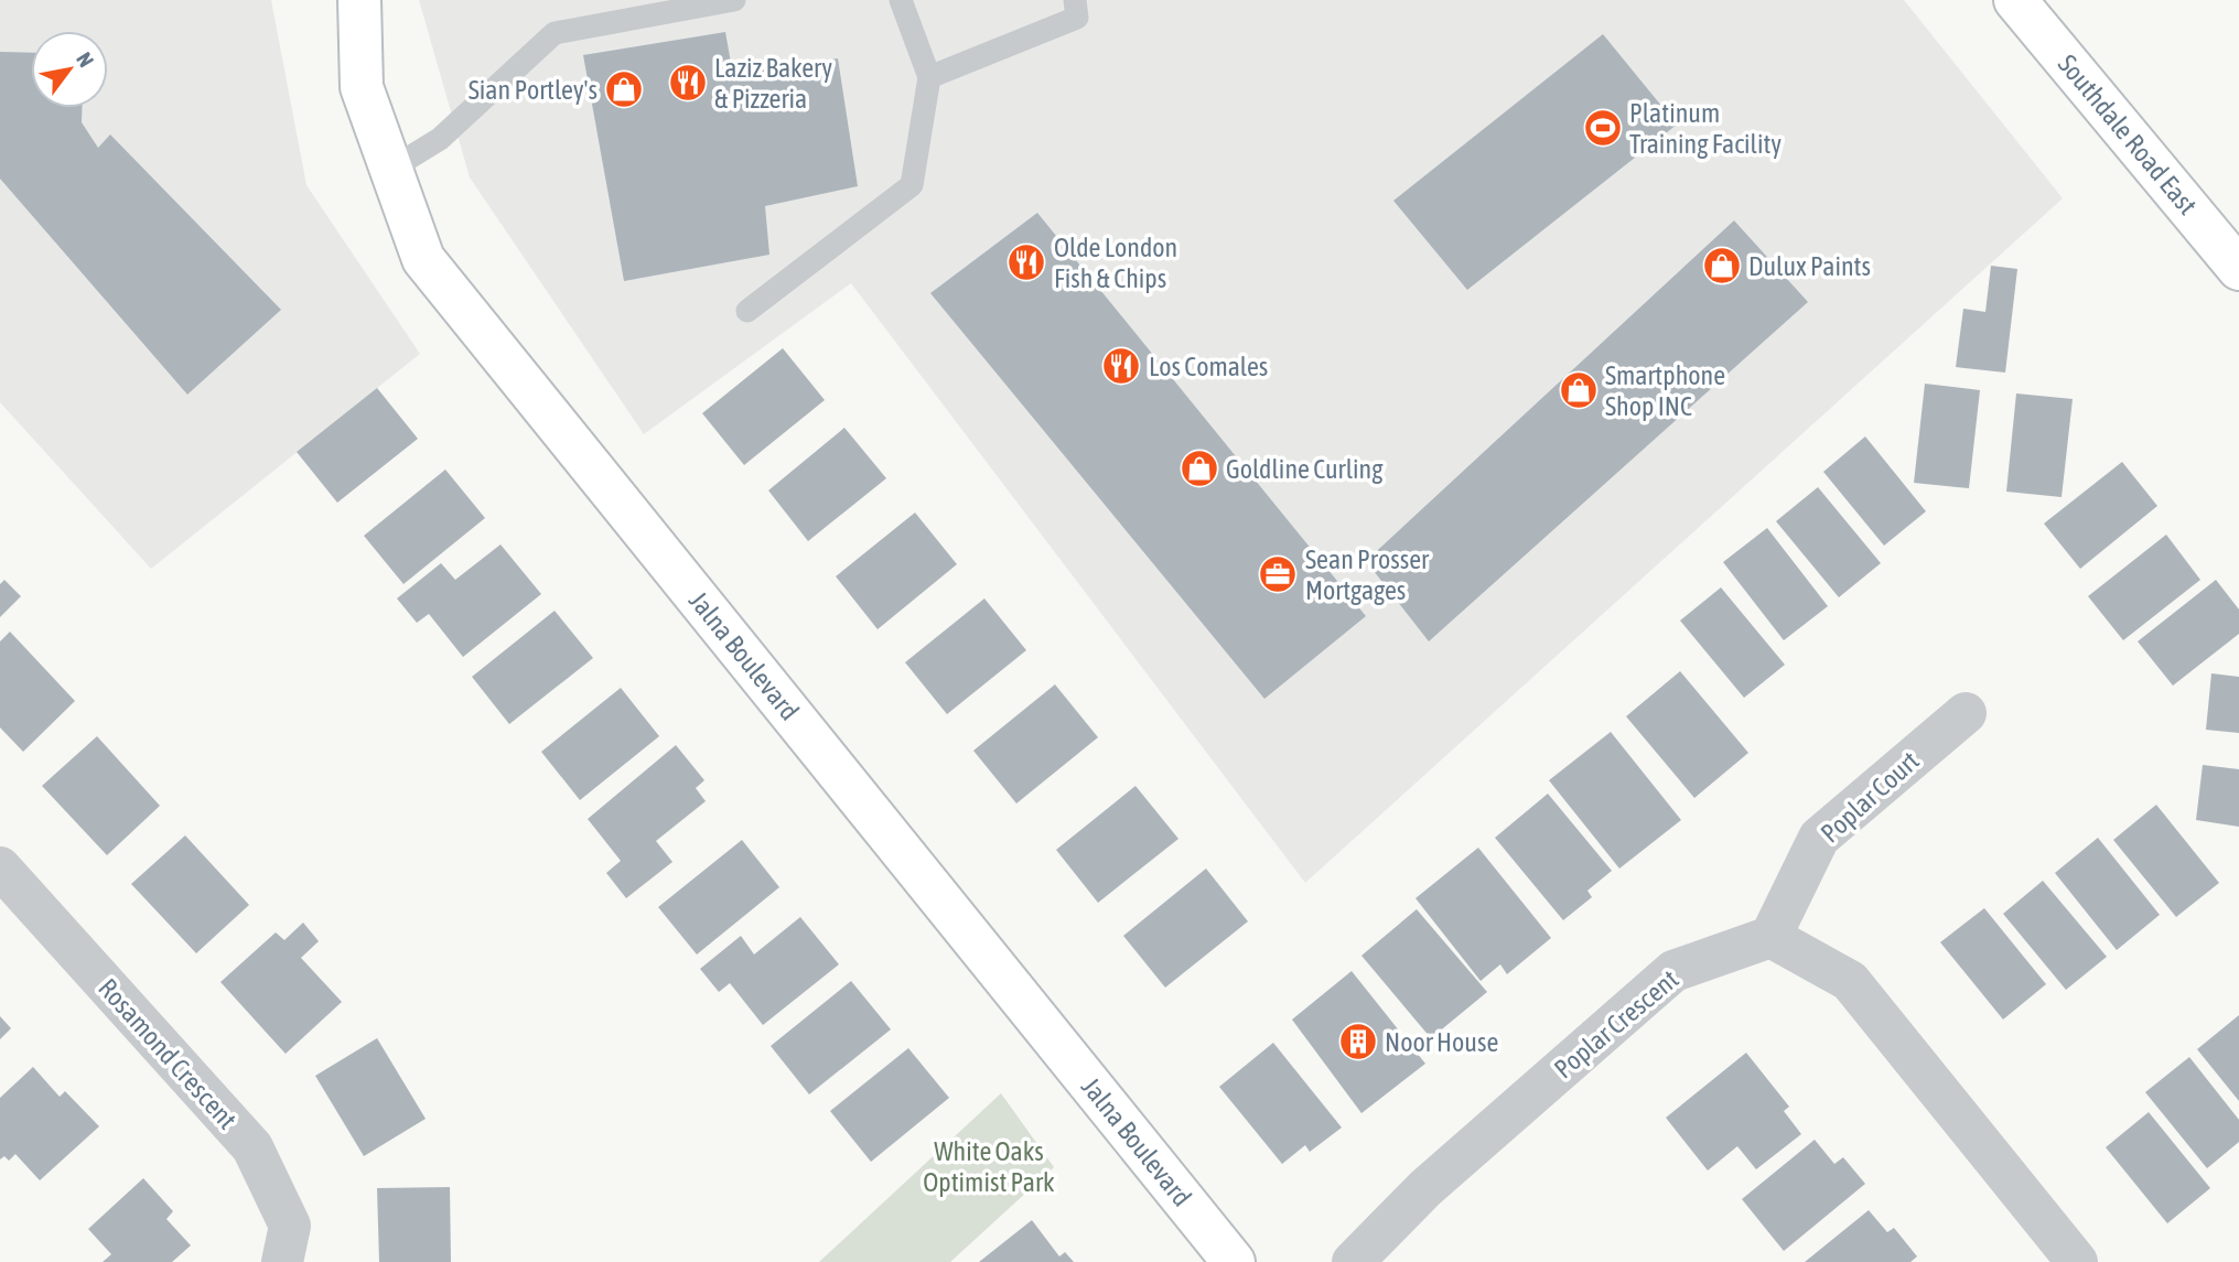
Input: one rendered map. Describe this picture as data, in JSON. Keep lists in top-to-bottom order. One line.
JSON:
{"streets":{"street":["Southdale Road East","Jalna Boulevard","Poplar Court","Poplar Crescent","Rosamond Crescent"]},"crossings":[["Poplar Court","Poplar Crescent"]],"parks":["White Oaks Optimist Park"],"places":{"restaurant":["Laziz Bakery & Pizzeria","Olde London Fish & Chips","Los Comales"],"shop":["Sian Portley's","Dulux Paints","Smartphone Shop INC","Goldline Curling"],"sports":["Platinum Training Facility"],"office":["Sean Prosser Mortgages"],"building":["Noor House"]},"north":"top right"}
